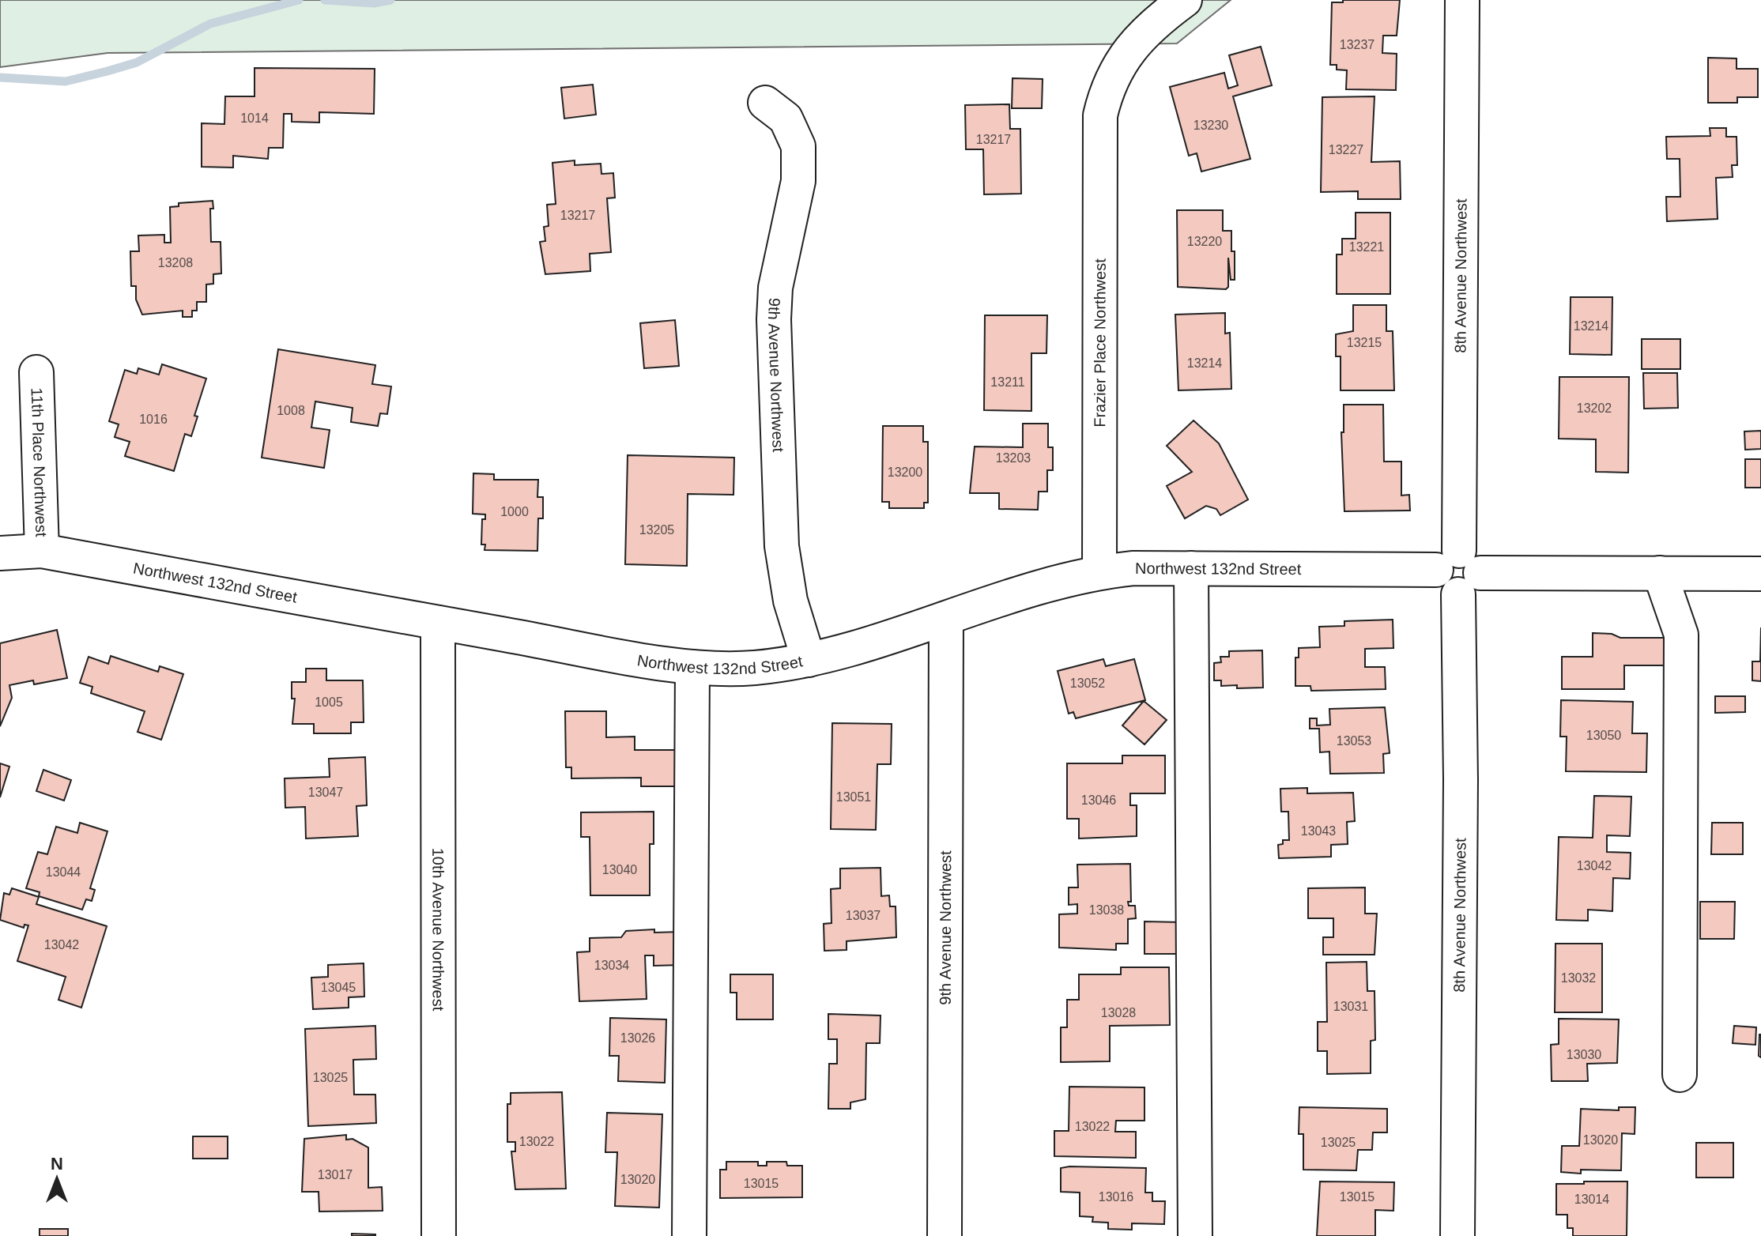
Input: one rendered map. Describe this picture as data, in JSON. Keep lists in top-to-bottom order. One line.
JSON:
{"streets":{"street":["8th Avenue Northwest","Frazier Place Northwest","9th Avenue Northwest","11th Place Northwest","Northwest 132nd Street","10th Avenue Northwest"]},"crossings":[["8th Avenue Northwest","Northwest 132nd Street"],["Frazier Place Northwest","Northwest 132nd Street"],["9th Avenue Northwest","Northwest 132nd Street"],["11th Place Northwest","Northwest 132nd Street"],["Northwest 132nd Street","10th Avenue Northwest"]],"house_numbers":["13237","1014","13230","13217","13227","13217","13220","13221","13208","13214","13215","13214","13211","13202","1008","1016","13203","13200","1000","13205","13052","1005","13050","13053","13047","13051","13046","13043","13042","13040","13044","13038","13037","13042","13034","13032","13045","13031","13028","13026","13030","13025","13022","13020","13022","13025","13017","13020","13015","13016","13015","13014"],"north":"top"}
